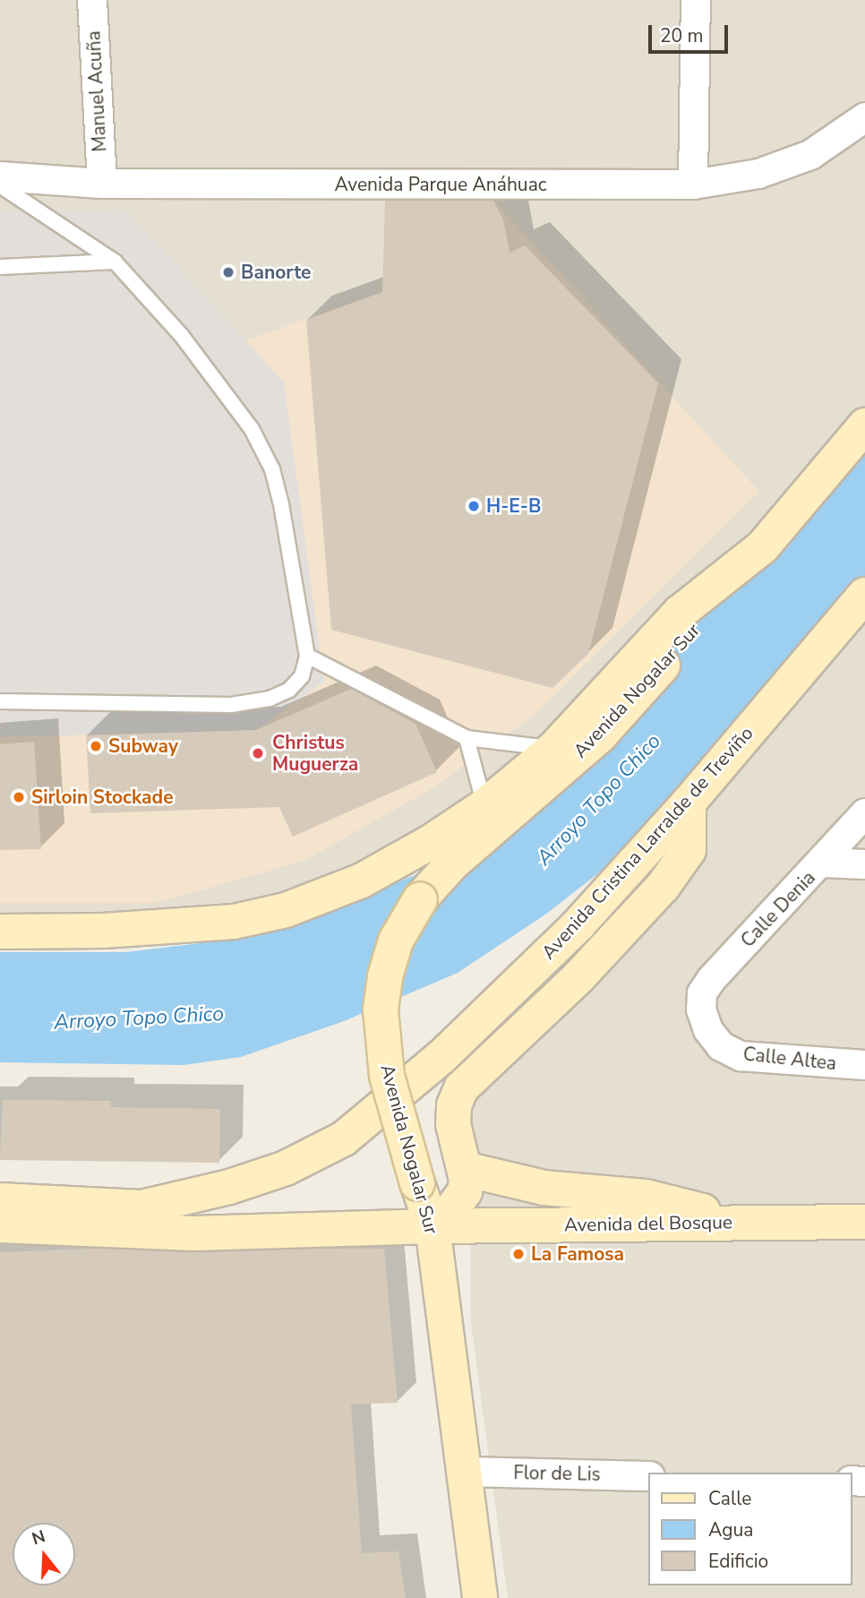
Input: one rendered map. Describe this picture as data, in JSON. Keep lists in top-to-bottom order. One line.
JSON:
{"streets":{"main road":["Avenida Nogalar Sur","Avenida Cristina Larralde de Treviño","Avenida del Bosque"],"street":["Manuel Acuña","Avenida Parque Anáhuac","Calle Denia","Calle Altea","Flor de Lis"]},"crossings":[["Manuel Acuña","Avenida Parque Anáhuac"],["Avenida Nogalar Sur","Avenida del Bosque"],["Avenida Nogalar Sur","Flor de Lis"],["Calle Denia","Calle Altea"]],"water":["Arroyo Topo Chico"],"places":["Banorte","H-E-B","Subway","Christus Muguerza","Sirloin Stockade","La Famosa"],"legend":["Calle","Agua","Edificio"],"scale_bar":"20 m","north":"top"}
